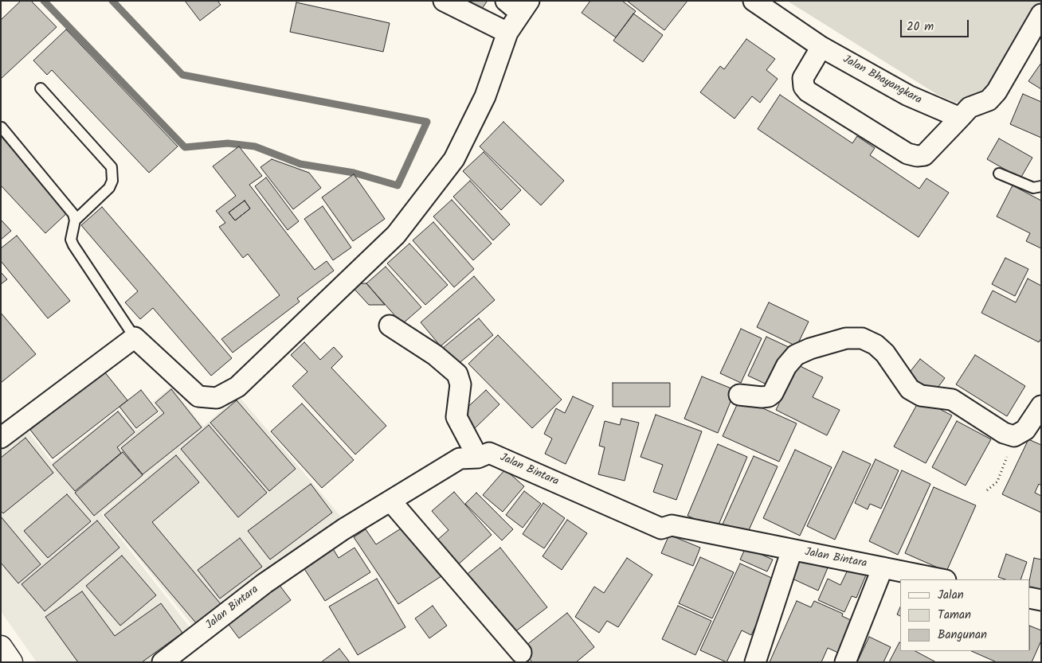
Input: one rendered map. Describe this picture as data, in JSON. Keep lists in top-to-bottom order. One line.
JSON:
{"streets":{"street":["Jalan Bhayangkara","Jalan Bintara"]},"legend":["Jalan","Taman","Bangunan"],"scale_bar":"20 m"}
